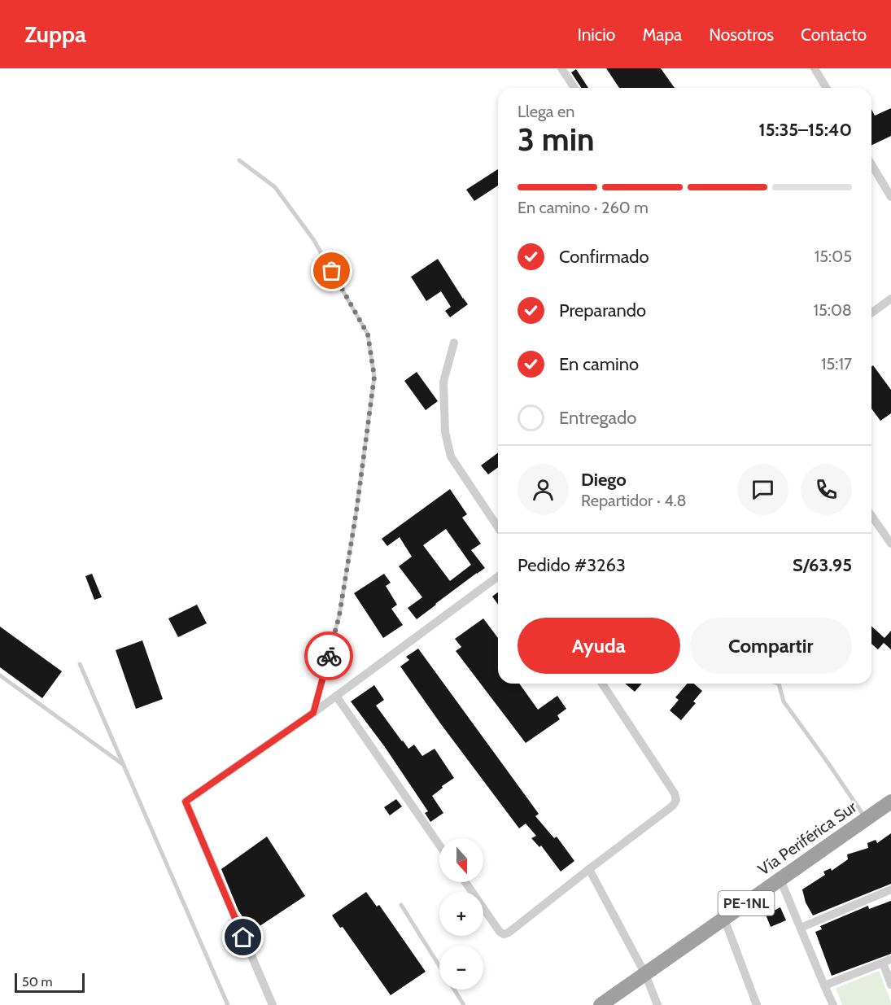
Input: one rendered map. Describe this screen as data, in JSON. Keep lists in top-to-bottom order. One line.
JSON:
{"streets":{"highway":["Vía Periférica Sur","PE-1NL"]},"scale_bar":"50 m","north":"bottom","page":{"header":"Zuppa","nav":["Inicio","Mapa","Nosotros","Contacto"],"heading":["3 min","Llega en","15:35–15:40"],"panel":["Diego","Repartidor · 4.8","Pedido #3263","S/63.95"],"bar":"En camino · 260 m","list":[["Confirmado","15:05"],["Preparando","15:08"],["En camino","15:17"],"Entregado"],"buttons":["Ayuda","Compartir"],"map_buttons":["+","−"],"scale":"50 m"}}
